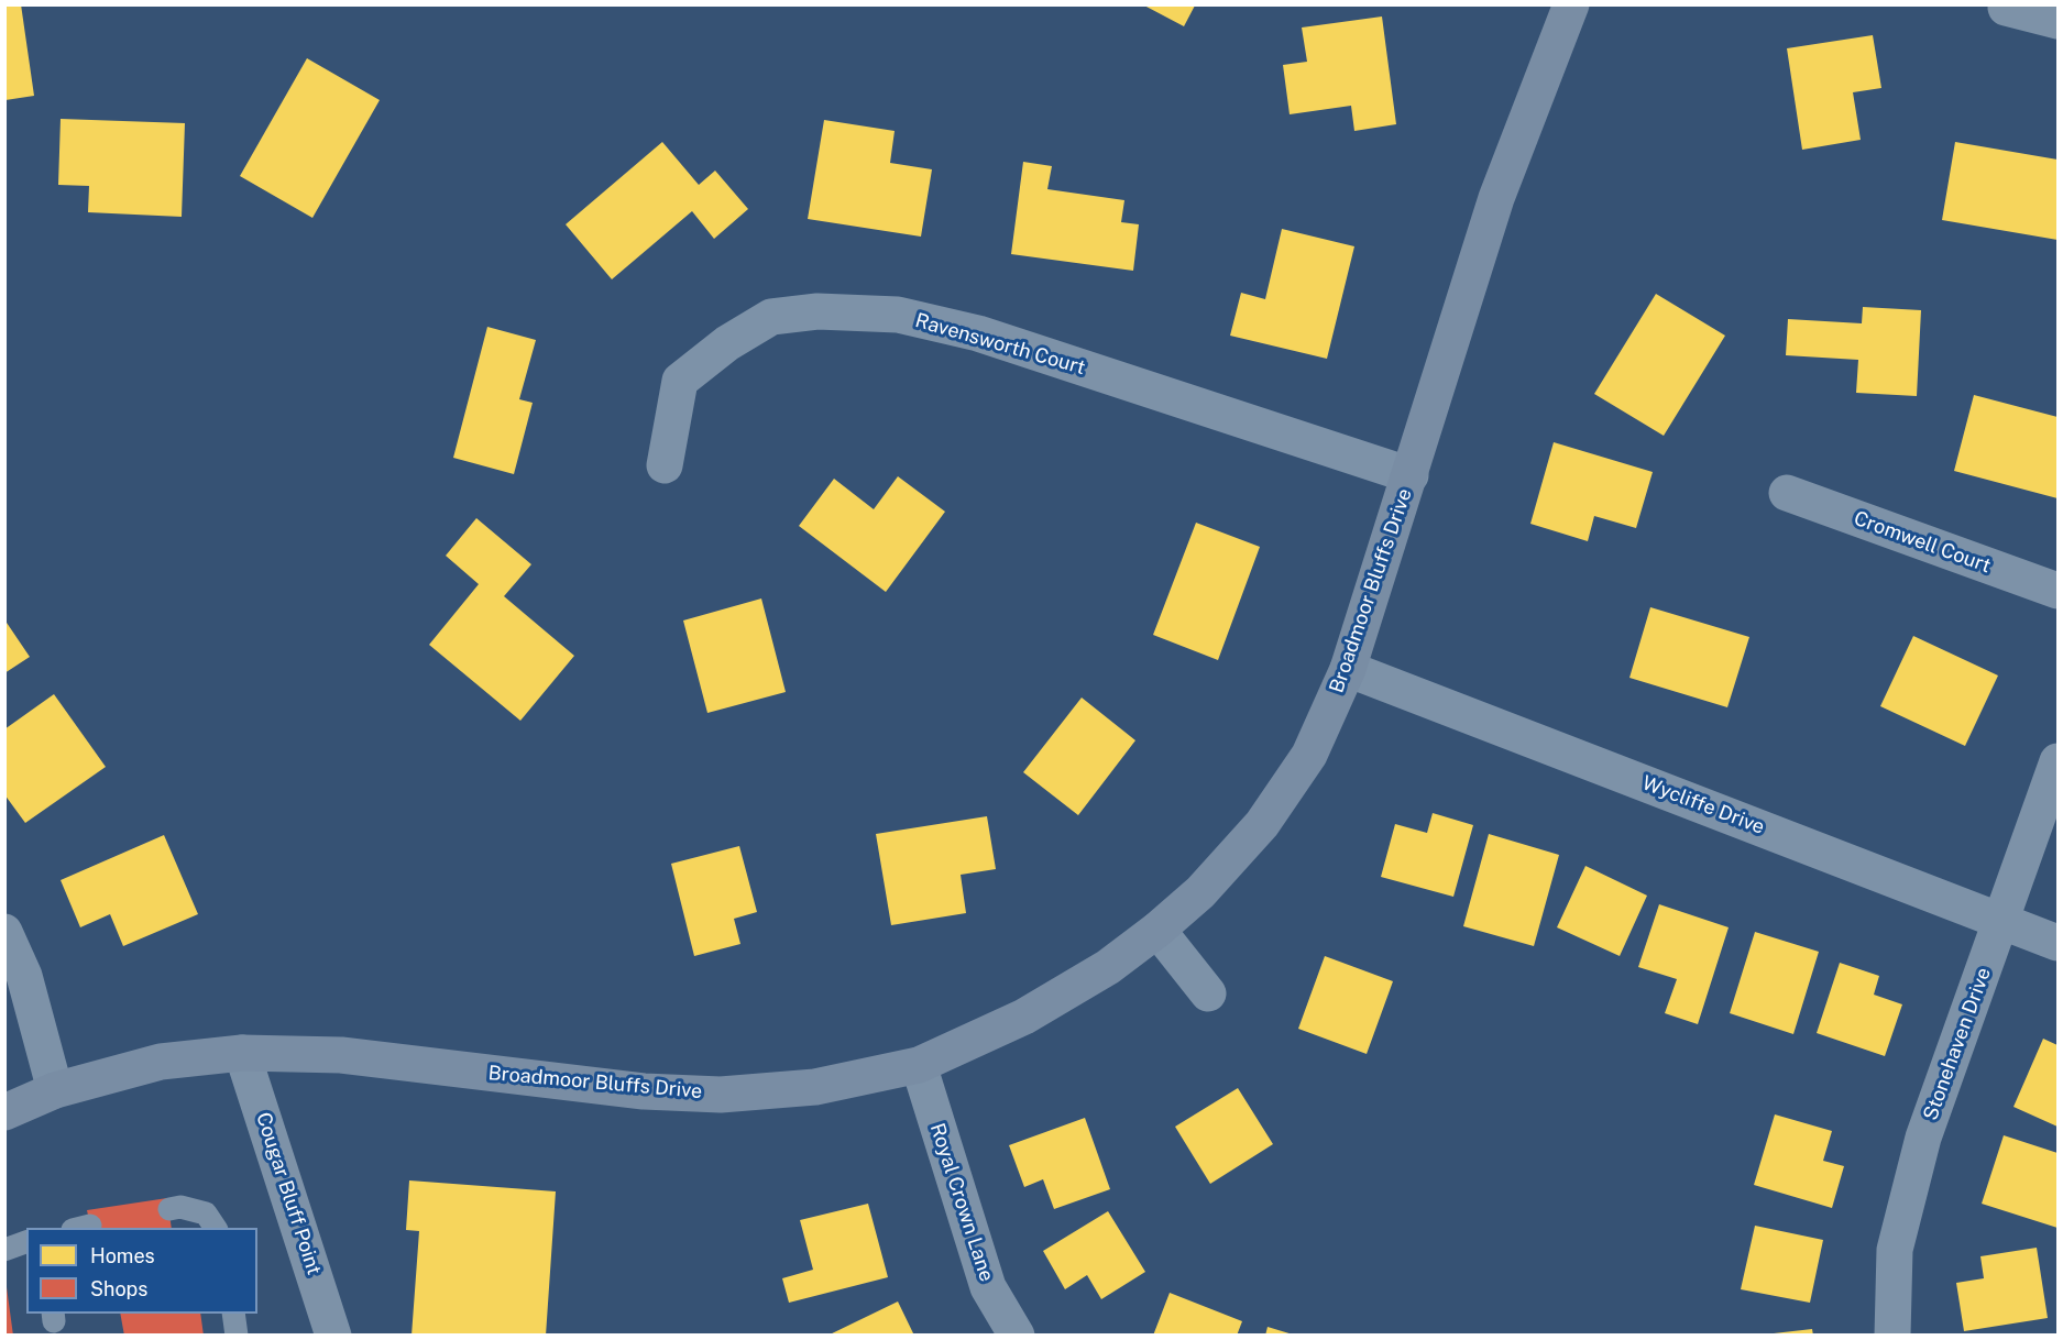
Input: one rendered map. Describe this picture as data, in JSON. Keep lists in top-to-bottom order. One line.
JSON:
{"streets":{"street":["Ravensworth Court","Cromwell Court","Broadmoor Bluffs Drive","Wycliffe Drive","Stonehaven Drive","Cougar Bluff Point","Royal Crown Lane"]},"crossings":[["Ravensworth Court","Broadmoor Bluffs Drive"],["Broadmoor Bluffs Drive","Wycliffe Drive"],["Broadmoor Bluffs Drive","Cougar Bluff Point"],["Broadmoor Bluffs Drive","Royal Crown Lane"],["Wycliffe Drive","Stonehaven Drive"]],"legend":["Homes","Shops"]}
